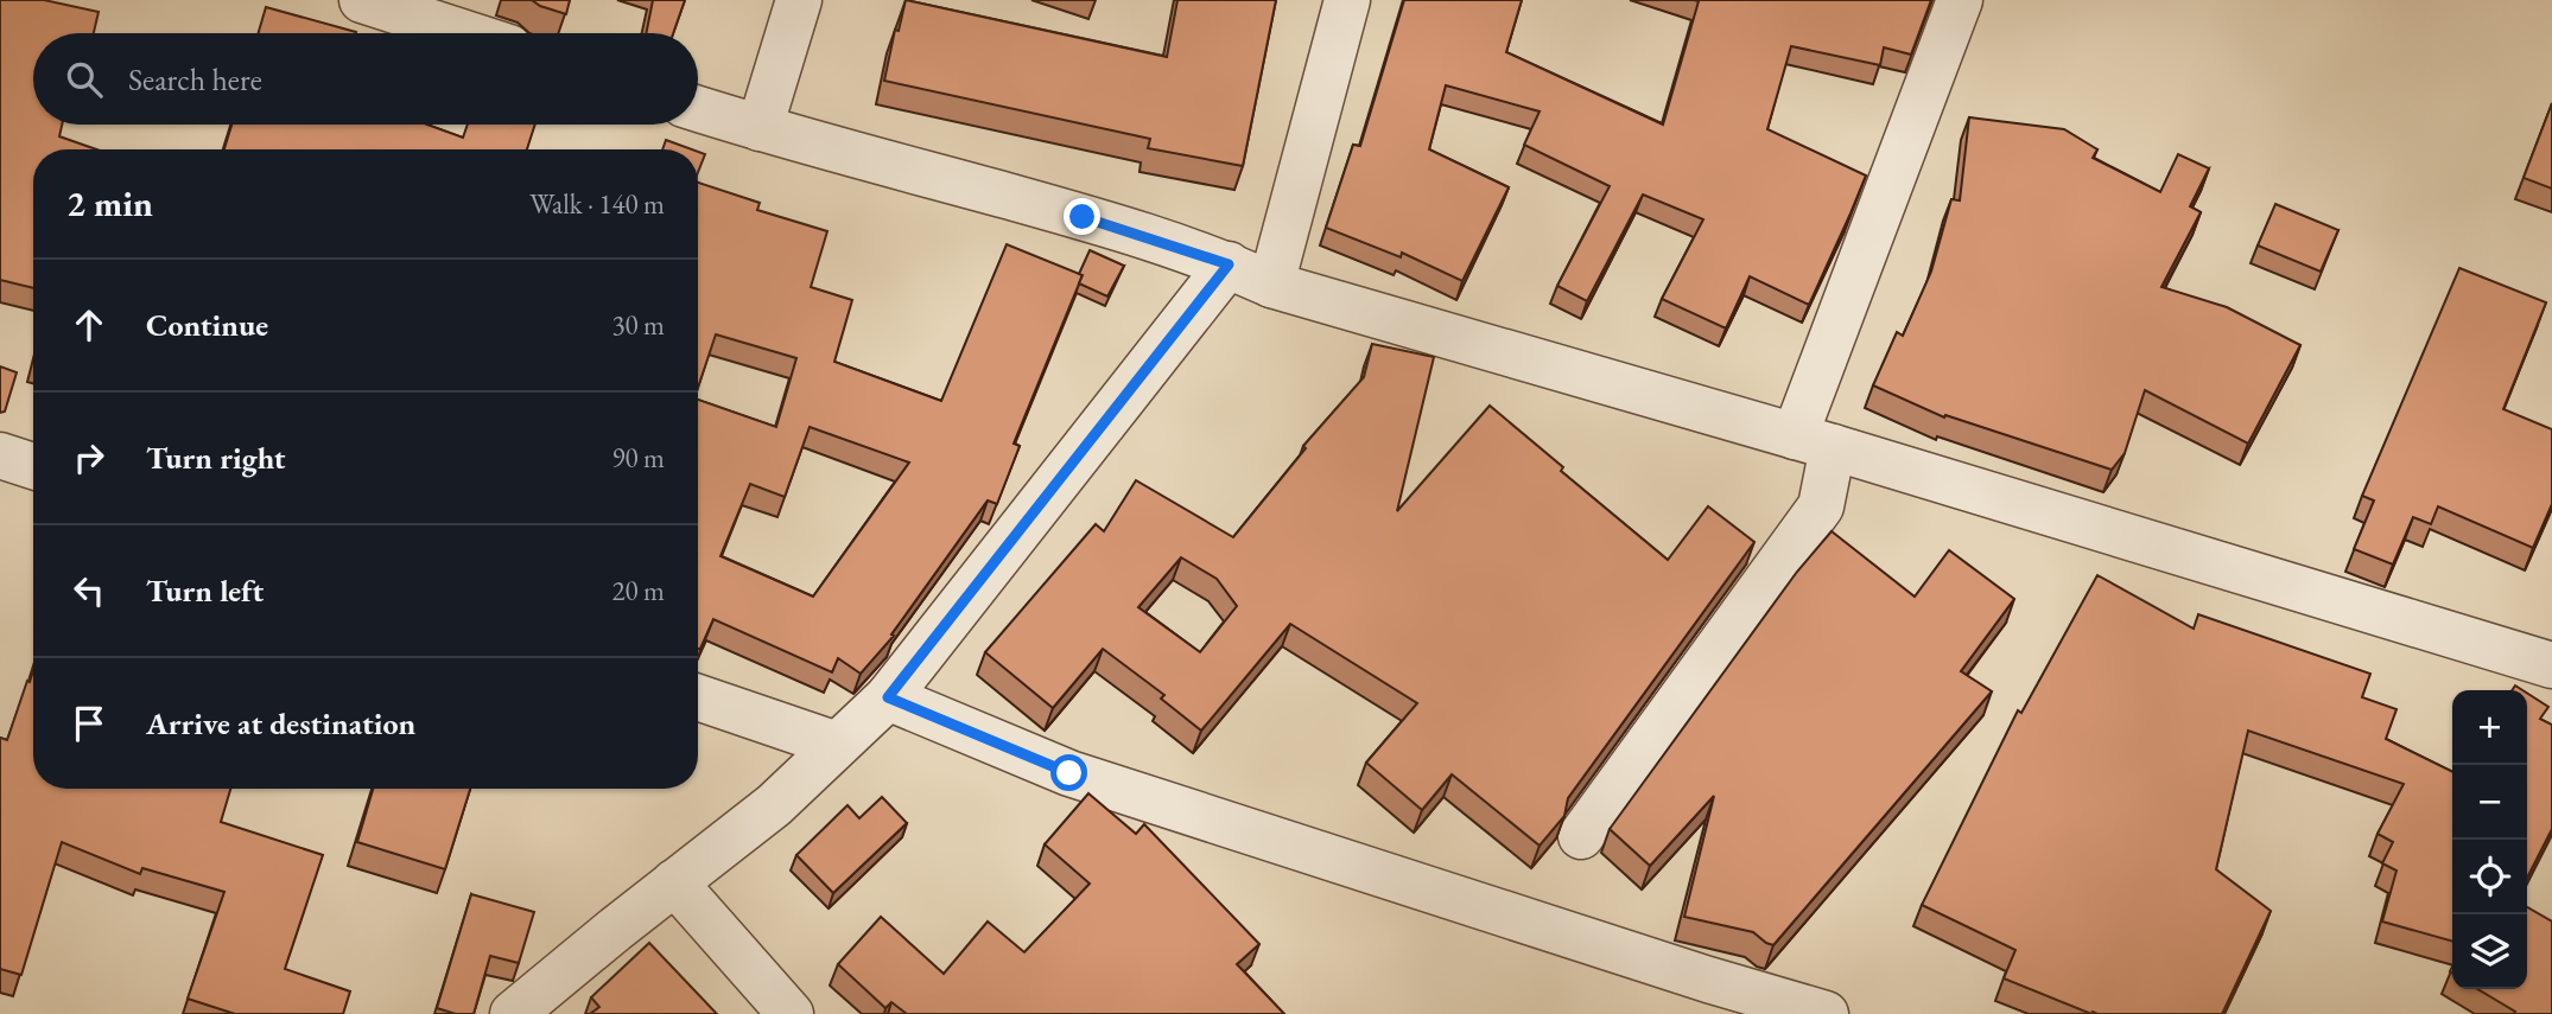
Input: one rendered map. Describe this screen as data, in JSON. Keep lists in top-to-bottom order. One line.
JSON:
{"page":{"search":"Search here","heading":["2 min","Walk · 140 m"],"list":[["Continue","30 m"],["Turn right","90 m"],["Turn left","20 m"],"Arrive at destination"],"map_buttons":["+","−"]}}
